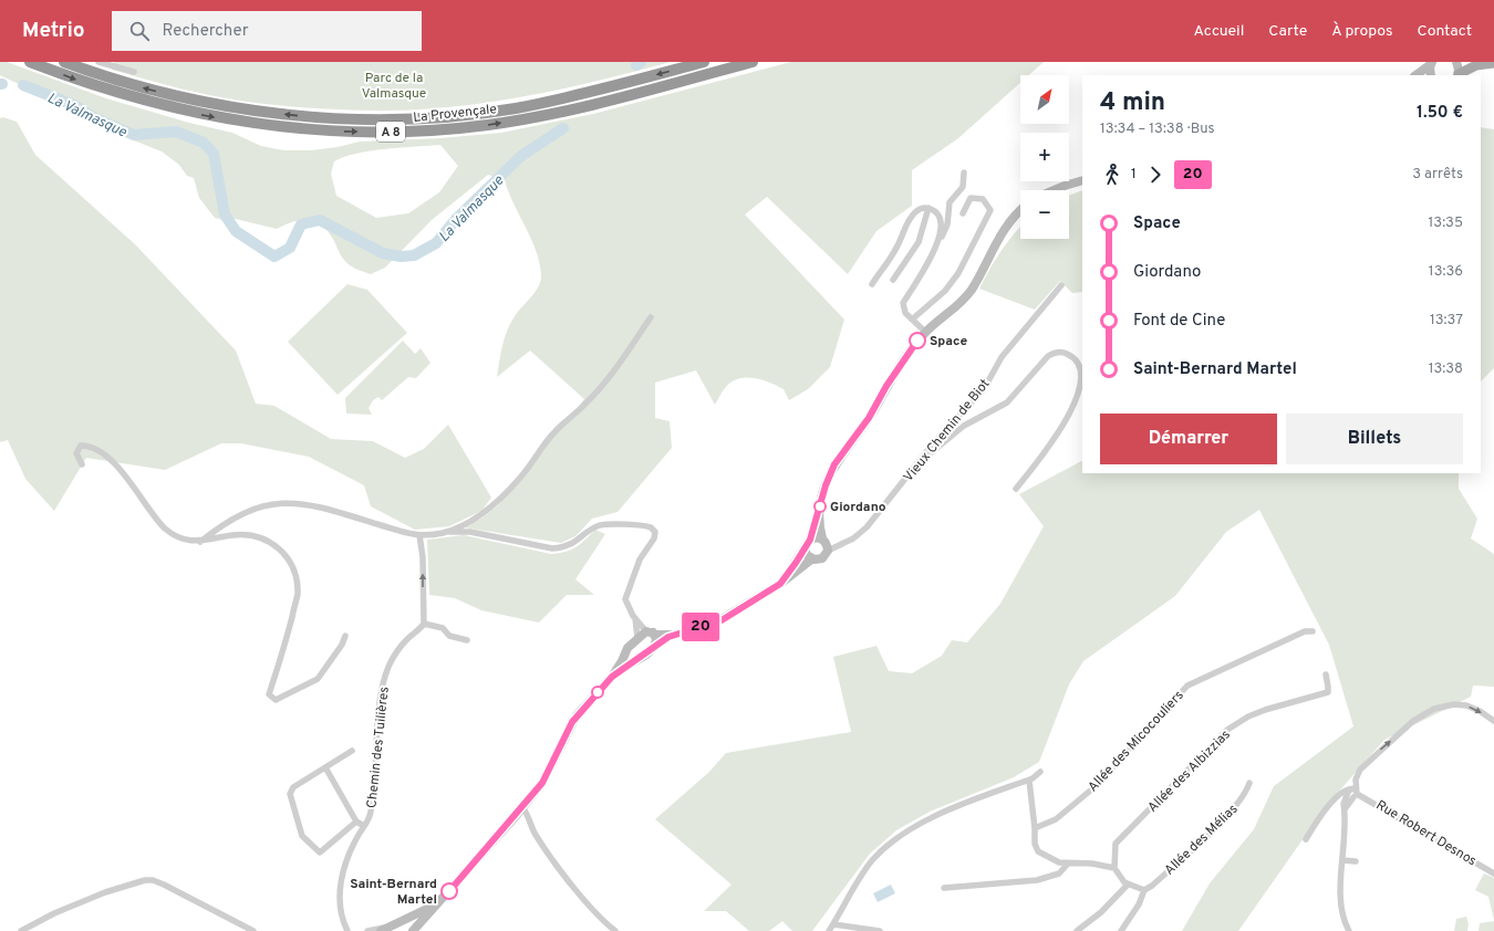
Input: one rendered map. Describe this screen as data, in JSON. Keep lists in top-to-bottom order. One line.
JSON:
{"streets":{"highway":["La Provençale","A 8"],"street":["Vieux Chemin de Biot","Allée des Micocouliers","Chemin des Tuilières","Allée des Albizzias","Rue Robert Desnos","Allée des Mélias"]},"water":["La Valmasque"],"parks":["Parc de la Valmasque"],"places":["Space","Giordano","Saint-Bernard Martel"],"lines":["bus line 20"],"north":"top right","page":{"header":"Metrio","search":"Rechercher","nav":["Accueil","Carte","À propos","Contact"],"on_map":"20","map_buttons":["+","−"],"heading":["4 min","13:34 – 13:38 · Bus","1.50 €"],"legs":["1","20","3 arrêts"],"list":[{"name":"Space","value":"13:35"},{"name":"Giordano","value":"13:36"},{"name":"Font de Cine","value":"13:37"},{"name":"Saint-Bernard Martel","value":"13:38"}],"buttons":["Démarrer","Billets"]}}
